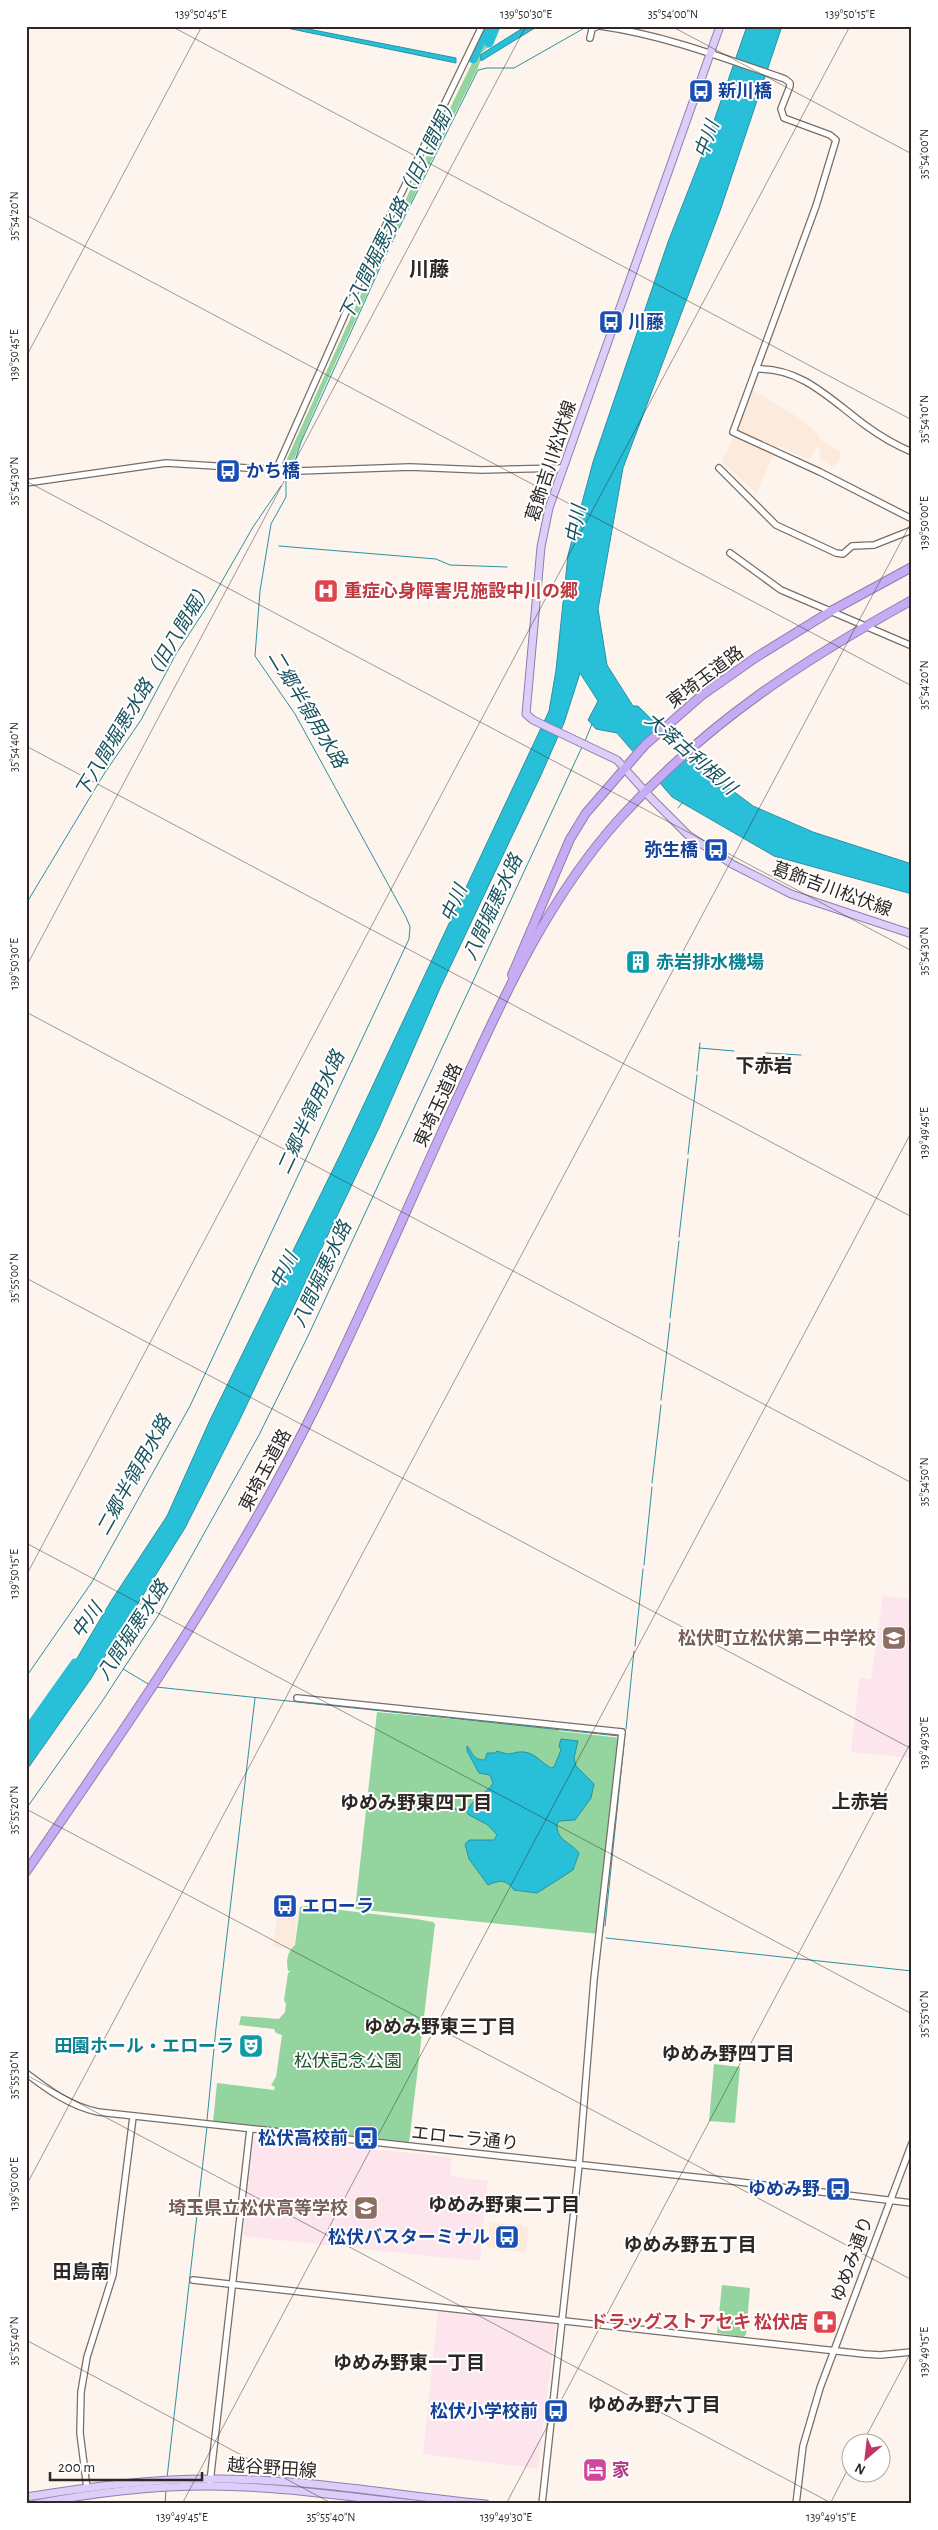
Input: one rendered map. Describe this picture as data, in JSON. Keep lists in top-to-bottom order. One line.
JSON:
{"streets":{"highway":["東埼玉道路"],"main road":["葛飾吉川松伏線","越谷野田線"],"street":["エローラ通り","ゆめみ通り"]},"crossings":[["葛飾吉川松伏線","東埼玉道路"],["エローラ通り","ゆめみ通り"]],"districts":["川藤","下赤岩","上赤岩","ゆめみ野東四丁目","ゆめみ野東三丁目","ゆめみ野四丁目","ゆめみ野東二丁目","ゆめみ野五丁目","田島南","ゆめみ野東一丁目","ゆめみ野六丁目"],"water":["中川","下八間堀悪水路（旧八間堀）","二郷半領用水路","大落古利根川","八間堀悪水路"],"parks":["松伏記念公園"],"places":{"bus stop":["新川橋","川藤","かち橋","弥生橋","エローラ","松伏高校前","ゆめみ野","松伏バスターミナル","松伏小学校前"],"hospital":["重症心身障害児施設中川の郷"],"building":["赤岩排水機場"],"school or university":["松伏町立松伏第二中学校","埼玉県立松伏高等学校"],"theatre":["田園ホール・エローラ"],"pharmacy":["ドラッグストアセキ 松伏店"],"hotel":["家"]},"scale_bar":"200 m","north":"bottom left","coordinates":["139°50'45\"E","139°50'30\"E","35°54'00\"N","139°50'15\"E","35°54'20\"N","35°54'10\"N","35°54'30\"N","139°50'00\"E","35°54'40\"N","139°49'45\"E","35°55'00\"N","35°54'50\"N","139°49'30\"E","35°55'20\"N","35°55'10\"N","35°55'30\"N","35°55'40\"N","139°49'15\"E"]}
